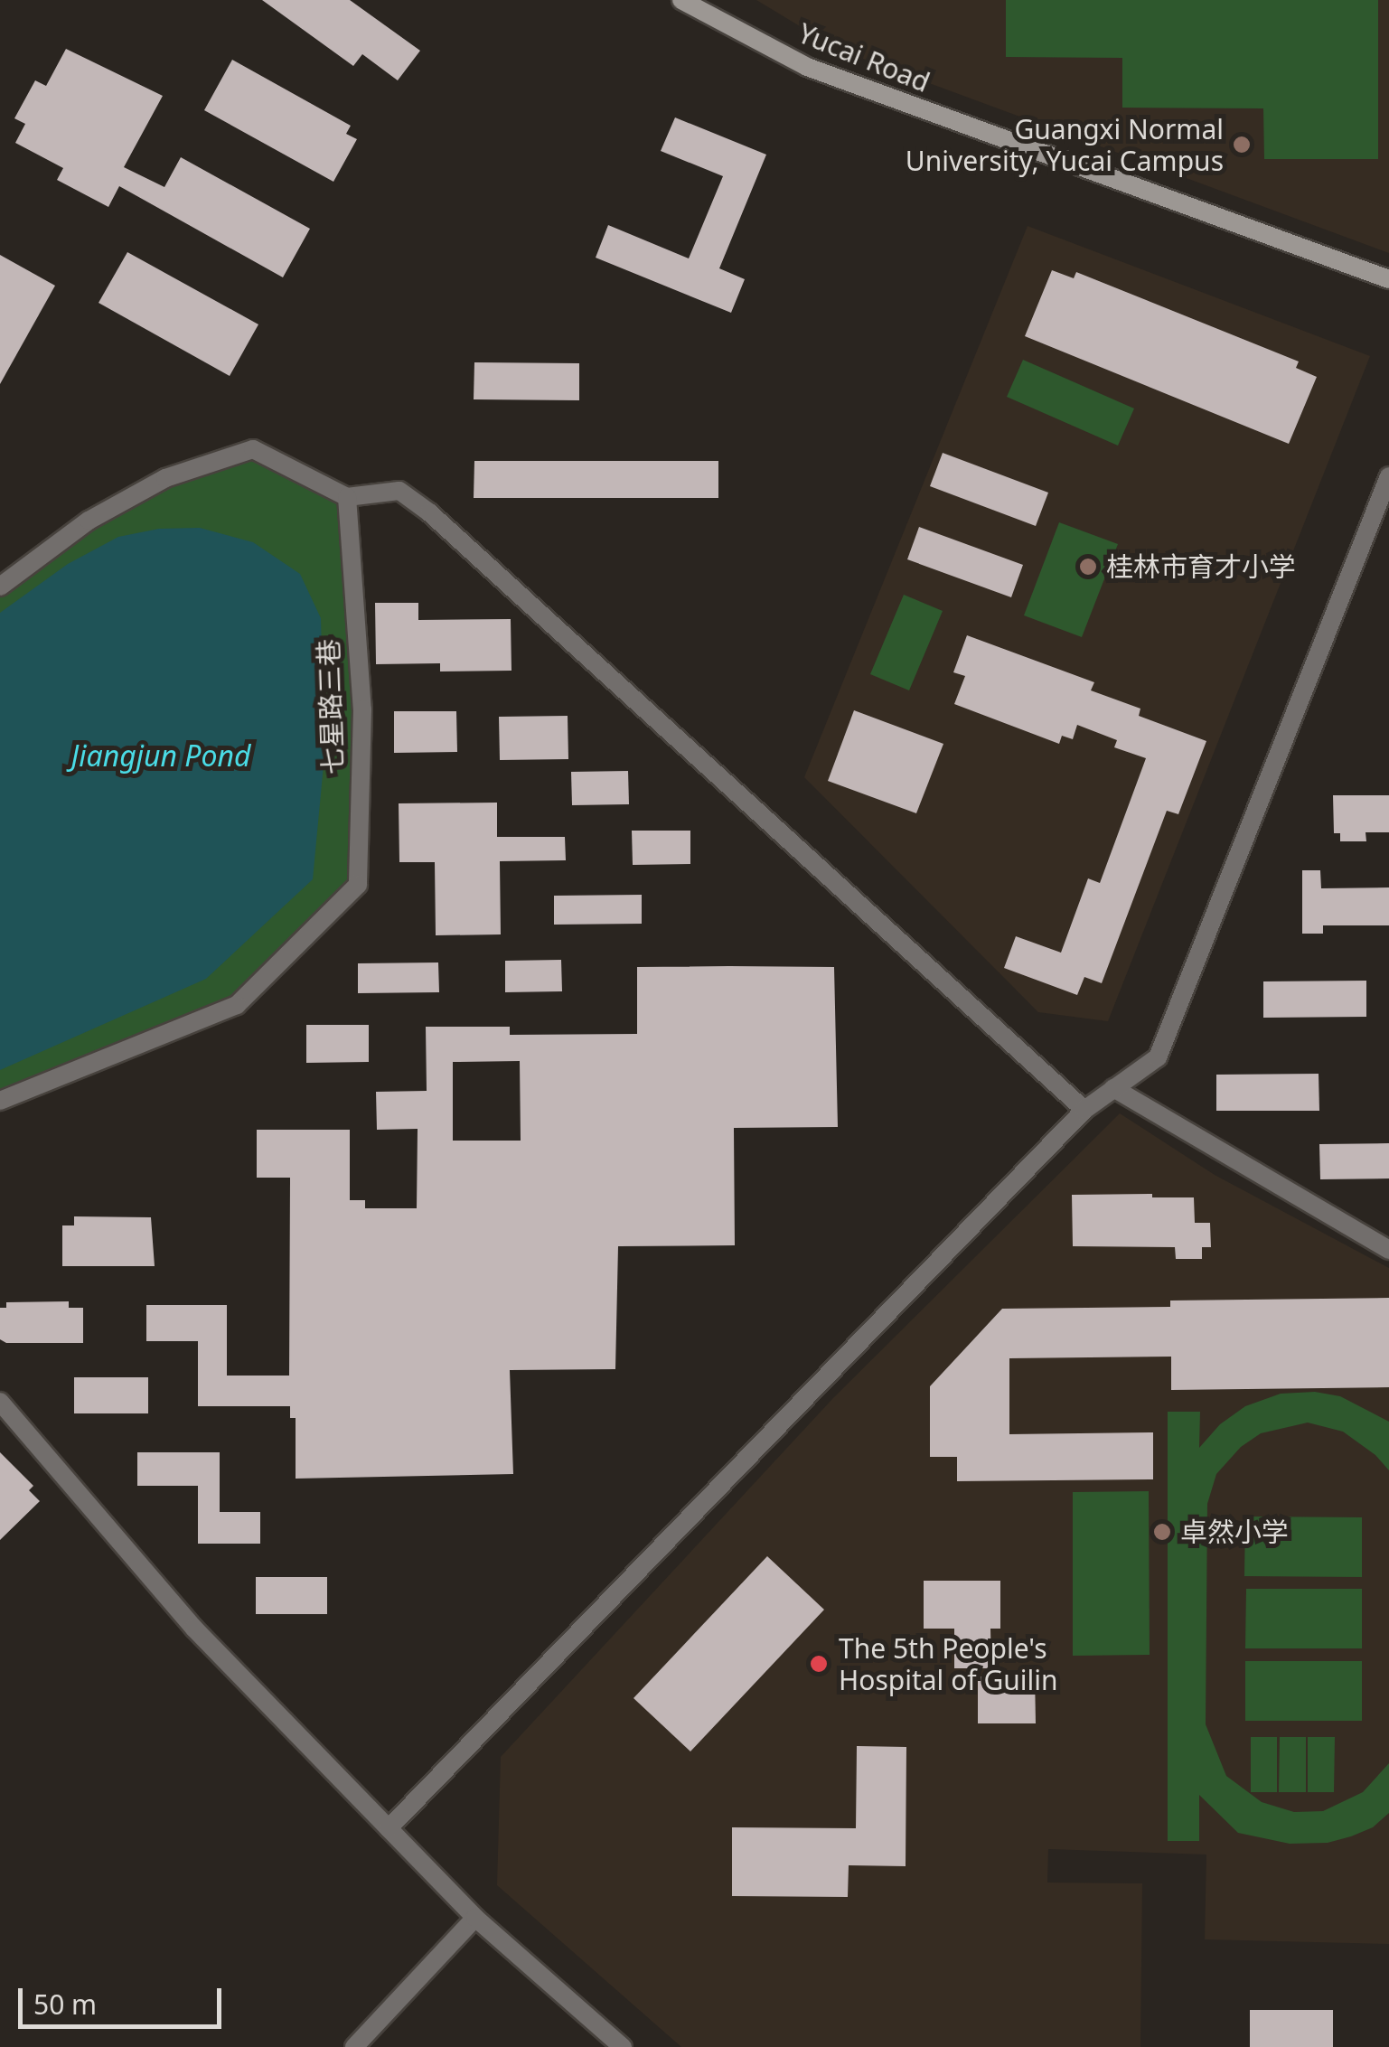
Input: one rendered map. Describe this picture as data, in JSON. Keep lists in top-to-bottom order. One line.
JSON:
{"streets":{"main road":["Yucai Road"],"street":["七星路三巷"]},"water":["Jiangjun Pond"],"places":["Guangxi Normal University, Yucai Campus","桂林市育才小学","卓然小学","The 5th People's Hospital of Guilin"],"scale_bar":"50 m"}
